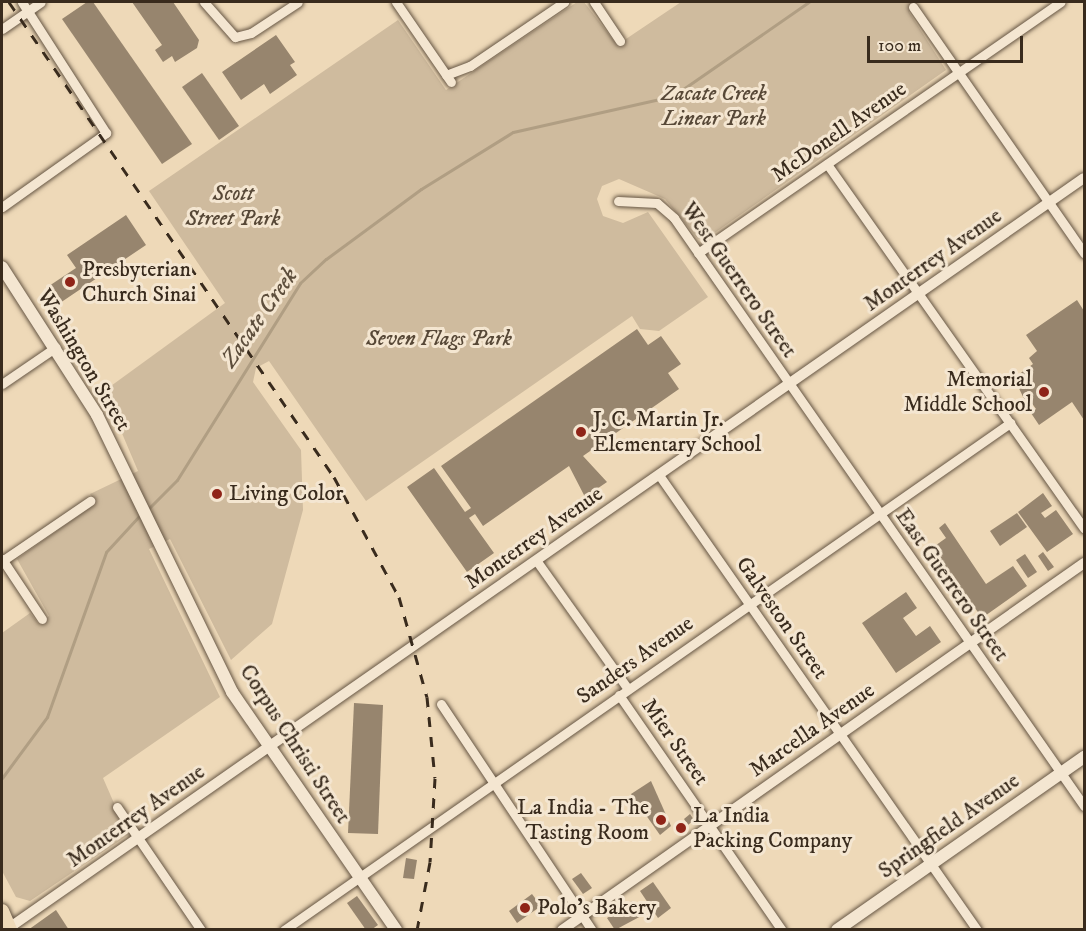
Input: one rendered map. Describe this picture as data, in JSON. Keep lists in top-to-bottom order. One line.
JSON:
{"streets":{"main road":["Washington Street","Corpus Christi Street","Springfield Avenue"],"street":["McDonell Avenue","Monterrey Avenue","West Guerrero Street","East Guerrero Street","Galveston Street","Sanders Avenue","Marcella Avenue","Mier Street"]},"crossings":[["McDonell Avenue","West Guerrero Street"],["Monterrey Avenue","West Guerrero Street"],["Monterrey Avenue","East Guerrero Street"],["Monterrey Avenue","Galveston Street"],["Monterrey Avenue","Mier Street"],["Monterrey Avenue","Corpus Christi Street"],["West Guerrero Street","East Guerrero Street"],["Washington Street","Corpus Christi Street"],["East Guerrero Street","Sanders Avenue"],["East Guerrero Street","Marcella Avenue"],["East Guerrero Street","Springfield Avenue"],["Galveston Street","Sanders Avenue"],["Galveston Street","Marcella Avenue"],["Galveston Street","Springfield Avenue"],["Sanders Avenue","Mier Street"],["Sanders Avenue","Corpus Christi Street"],["Marcella Avenue","Mier Street"]],"water":["Zacate Creek"],"parks":["Zacate Creek Linear Park","Scott Street Park","Seven Flags Park"],"places":["Presbyterian Church Sinai","Memorial Middle School","J. C. Martin Jr. Elementary School","Living Color","La India - The Tasting Room","La India Packing Company","Polo's Bakery"],"scale_bar":"100 m"}
